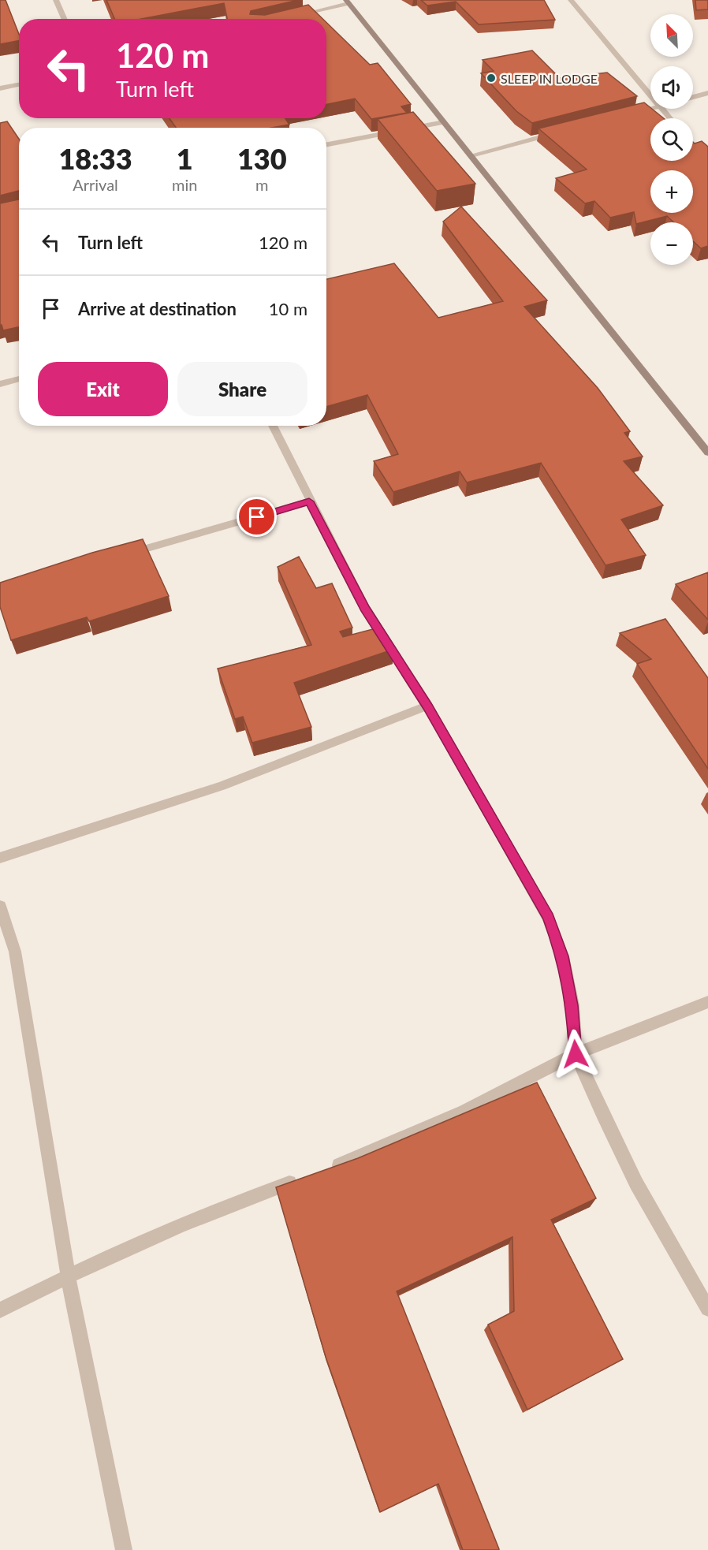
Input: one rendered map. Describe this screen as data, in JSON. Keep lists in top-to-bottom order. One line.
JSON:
{"places":["SLEEP IN LODGE"],"north":"top left","page":{"map_buttons":["+","−"],"turn":["120 m","Turn left"],"eta":["18:33","Arrival","1","min","130","m"],"list":[{"name":"Turn left","value":"120 m"},{"name":"Arrive at destination","value":"10 m"}],"buttons":["Exit","Share"]}}
